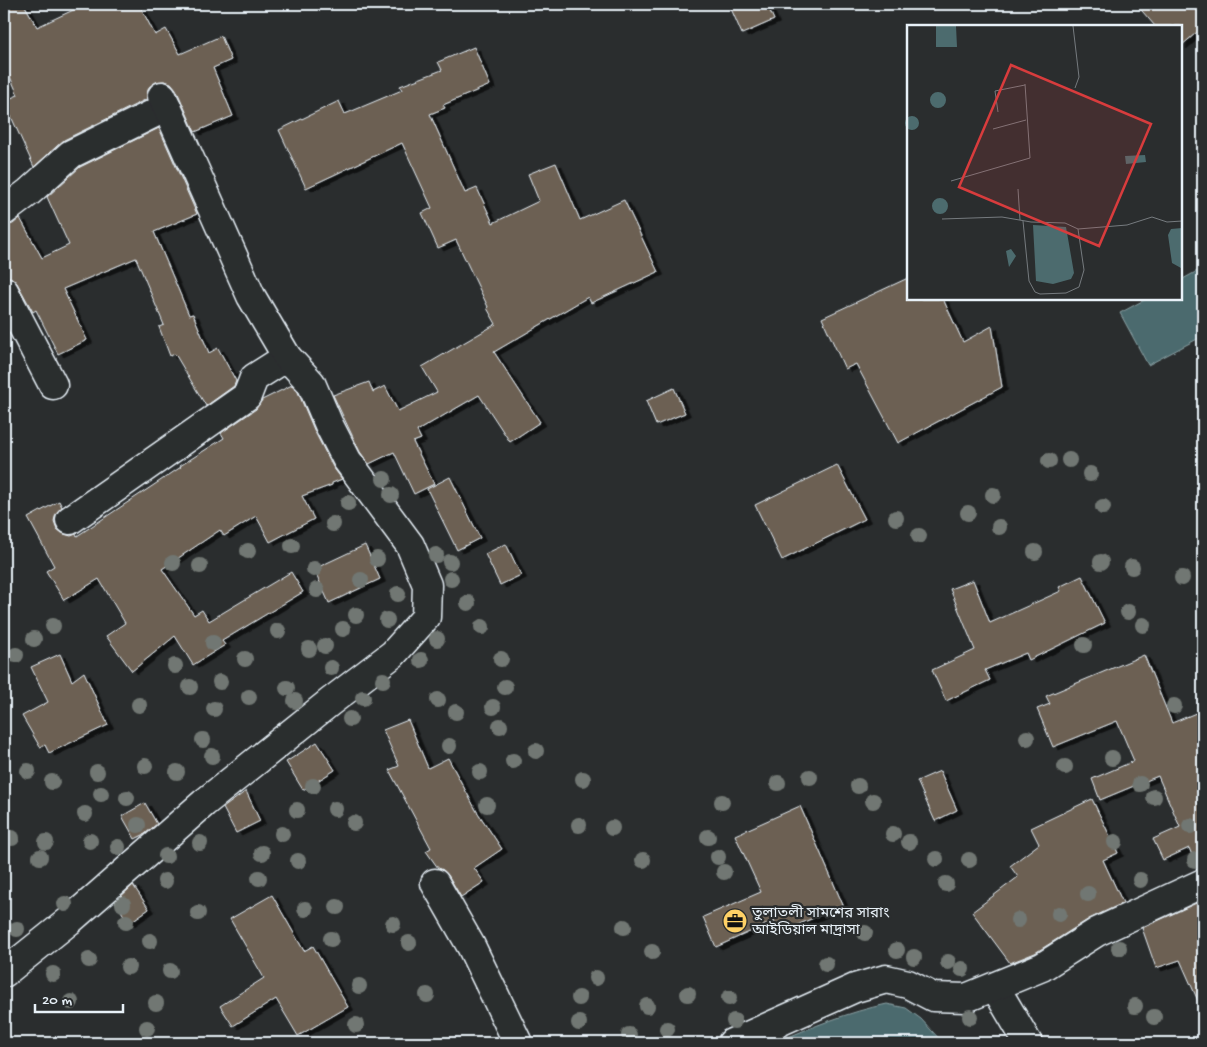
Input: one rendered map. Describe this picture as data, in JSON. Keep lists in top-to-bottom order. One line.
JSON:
{"places":{"office":["তুলাতলী সামশের সারাং আইডিয়াল মাদ্রাসা"]},"scale_bar":"20 m"}
